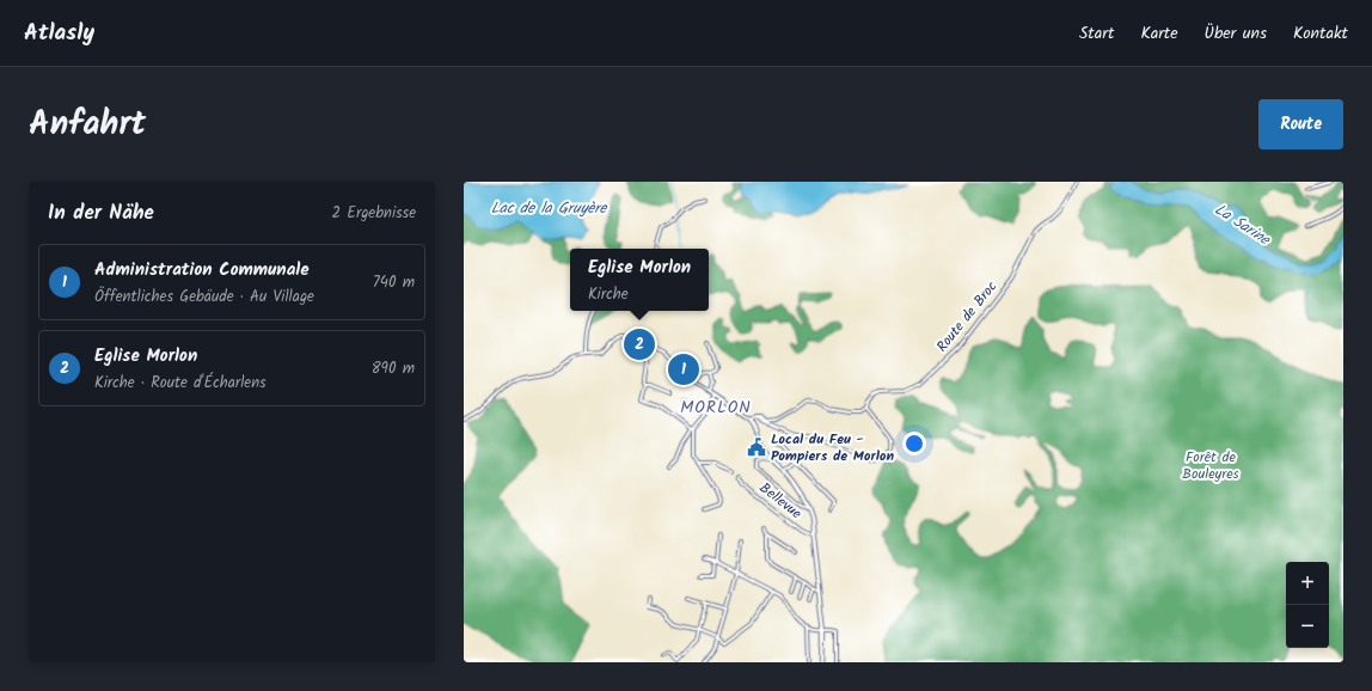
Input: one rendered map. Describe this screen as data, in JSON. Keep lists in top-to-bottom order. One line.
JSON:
{"streets":{"street":["Route de Broc","Bellevue"]},"districts":["MORLON"],"water":["Lac de la Gruyère","La Sarine"],"parks":["Forêt de Bouleyres"],"places":{"public building":["Local du Feu - Pompiers de Morlon"]},"page":{"header":"Atlasly","nav":["Start","Karte","Über uns","Kontakt"],"title":"Anfahrt","buttons":"Route","heading":["In der Nähe","2 Ergebnisse"],"list":[{"mark":"1","name":"Administration Communale","note":"Öffentliches Gebäude · Au Village","value":"740 m"},{"mark":"2","name":"Eglise Morlon","note":"Kirche · Route d'Écharlens","value":"890 m"}],"popup":["Eglise Morlon","Kirche"],"pins":["2","1"],"map_buttons":["+","−"]}}
